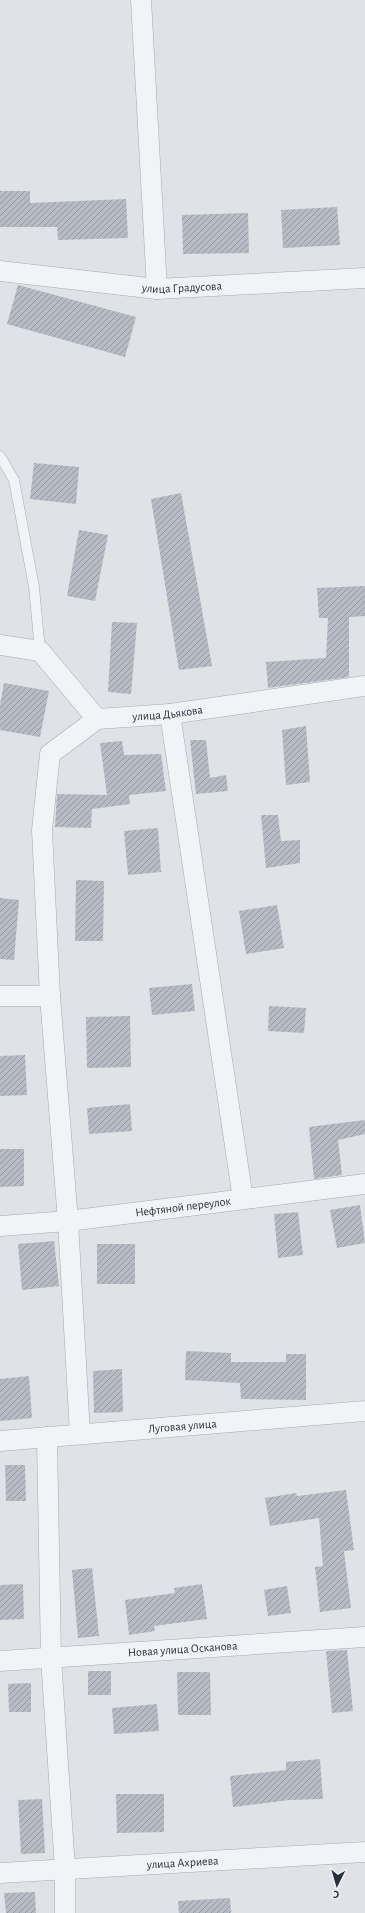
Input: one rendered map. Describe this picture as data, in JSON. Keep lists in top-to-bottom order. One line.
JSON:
{"streets":{"street":["улица Градусова","улица Дьякова","Нефтяной переулок","Луговая улица","Новая улица Осканова","улица Ахриева"]},"north":"bottom"}
